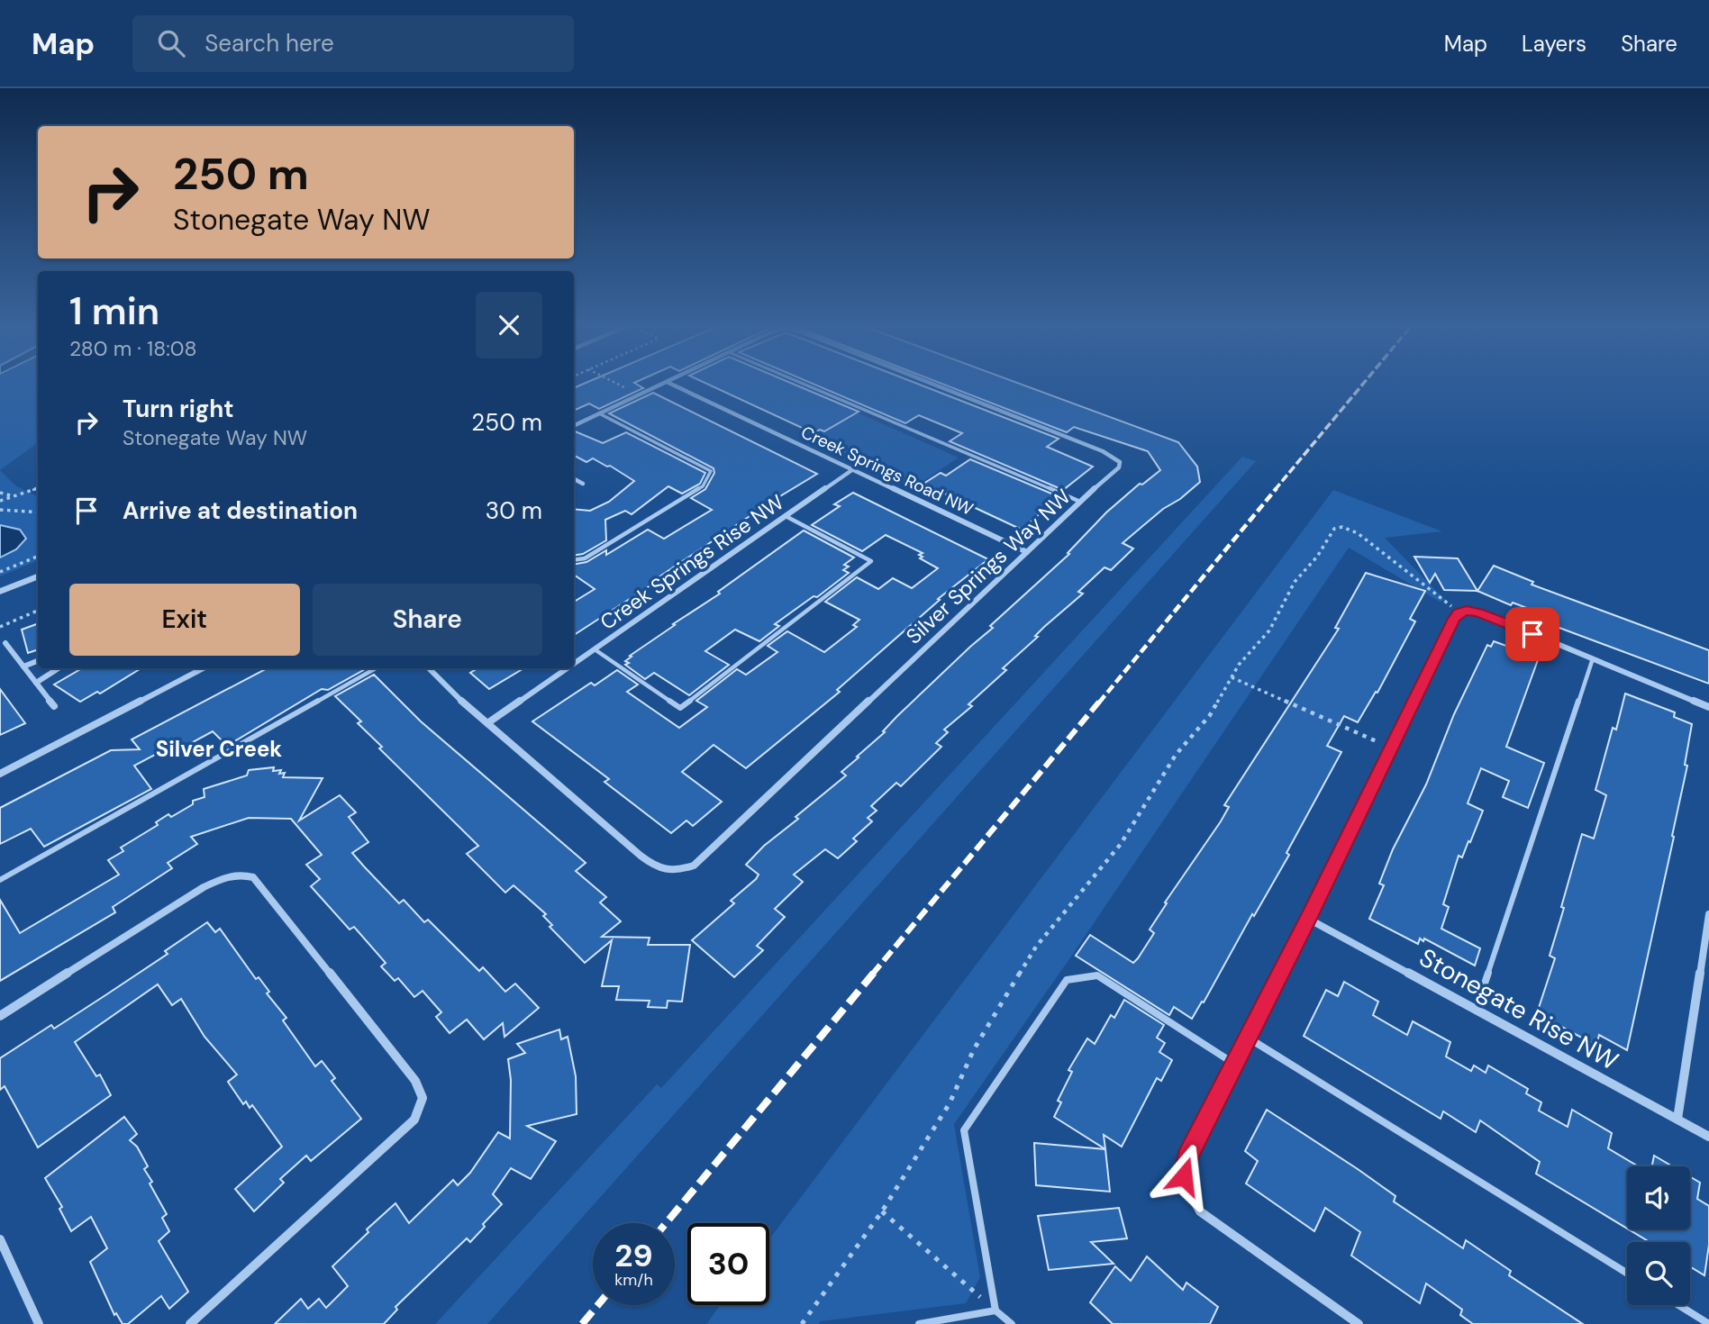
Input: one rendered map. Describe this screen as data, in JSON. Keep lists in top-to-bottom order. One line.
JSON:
{"streets":{"street":["Creek Springs Road NW","Creek Springs Rise NW","Silver Springs Way NW","Stonegate Rise NW"]},"crossings":[["Creek Springs Road NW","Creek Springs Rise NW"],["Creek Springs Road NW","Silver Springs Way NW"],["Creek Springs Rise NW","Silver Springs Way NW"]],"districts":["Silver Creek"],"page":{"header":"Map","search":"Search here","nav":["Map","Layers","Share"],"turn":["250 m","Stonegate Way NW"],"heading":["1 min","280 m · 18:08"],"list":[{"name":"Turn right","note":"Stonegate Way NW","value":"250 m"},{"name":"Arrive at destination","value":"30 m"}],"buttons":["Exit","Share"],"speed":"29 km/h","limit":"30"}}
